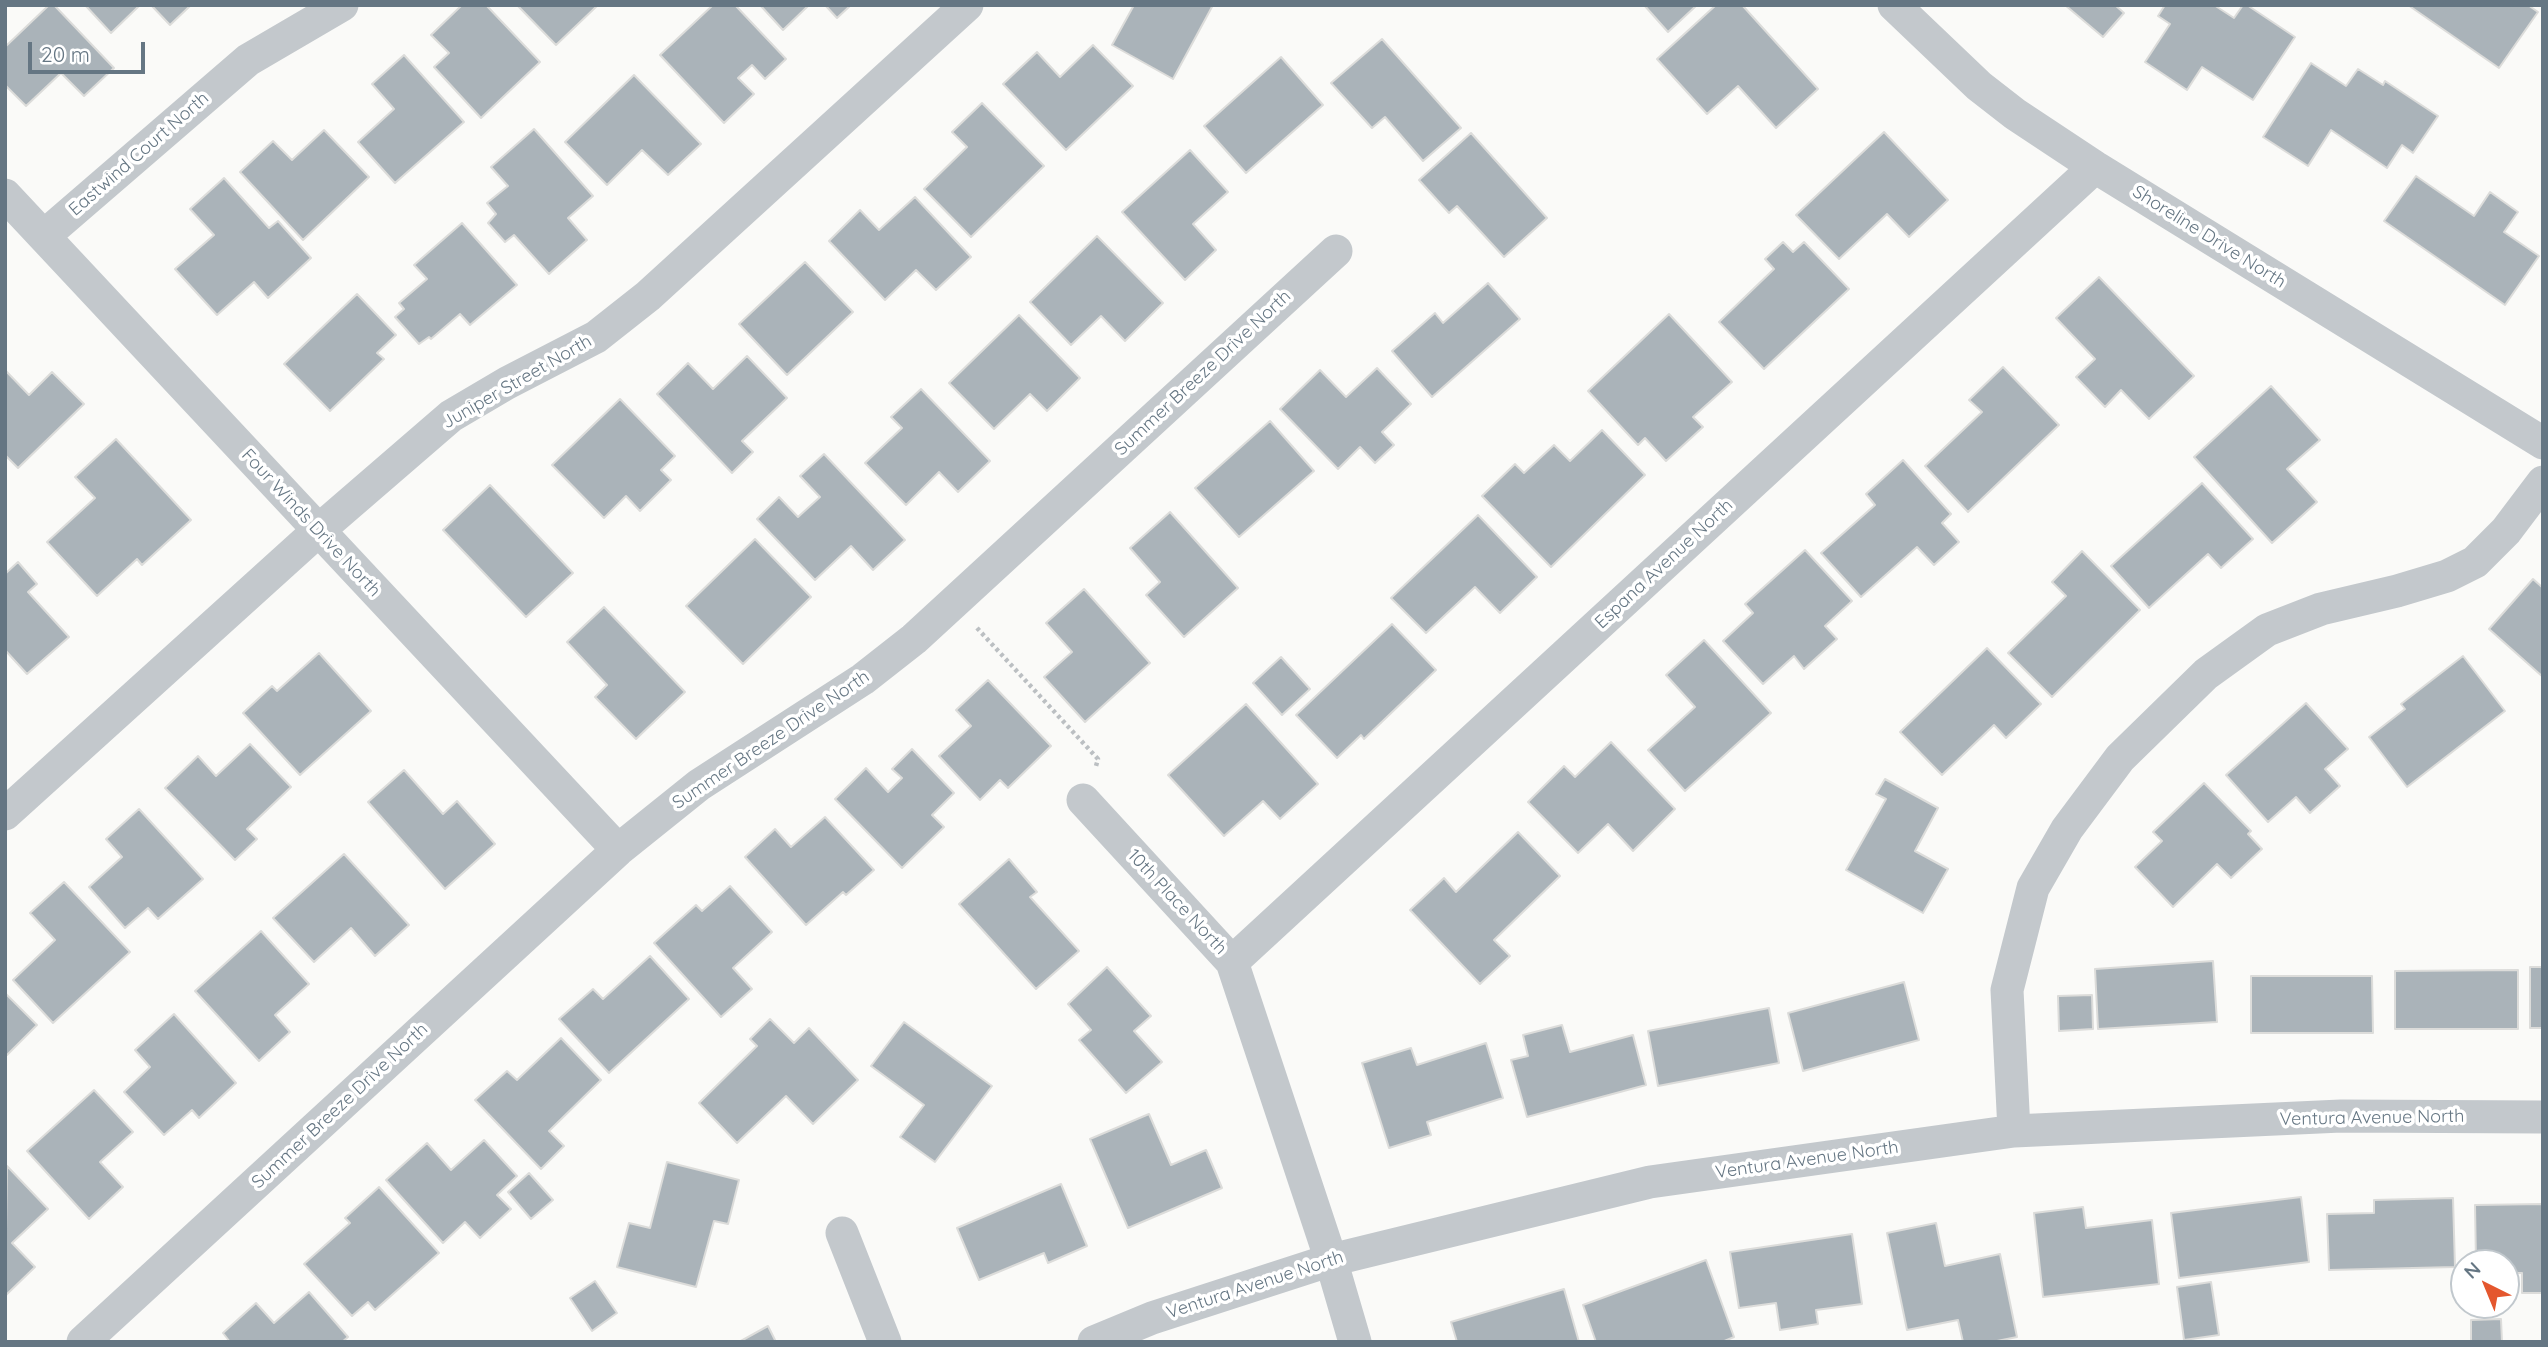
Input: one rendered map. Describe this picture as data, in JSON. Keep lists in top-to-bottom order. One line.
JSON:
{"streets":{"street":["Eastwind Court North","Shoreline Drive North","Summer Breeze Drive North","Juniper Street North","Four Winds Drive North","Espana Avenue North","10th Place North","Ventura Avenue North"]},"crossings":[["Eastwind Court North","Four Winds Drive North"],["Shoreline Drive North","Espana Avenue North"],["Summer Breeze Drive North","Four Winds Drive North"],["Juniper Street North","Four Winds Drive North"],["Espana Avenue North","10th Place North"],["10th Place North","Ventura Avenue North"]],"scale_bar":"20 m","north":"top left"}
